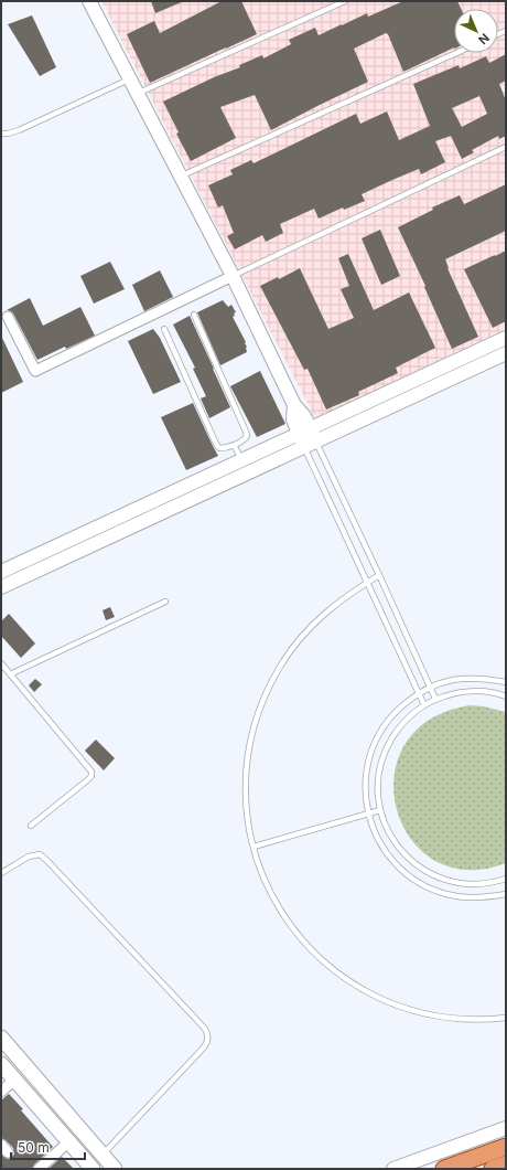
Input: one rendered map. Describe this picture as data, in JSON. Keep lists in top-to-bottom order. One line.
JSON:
{"scale_bar":"50 m","north":"bottom right"}
